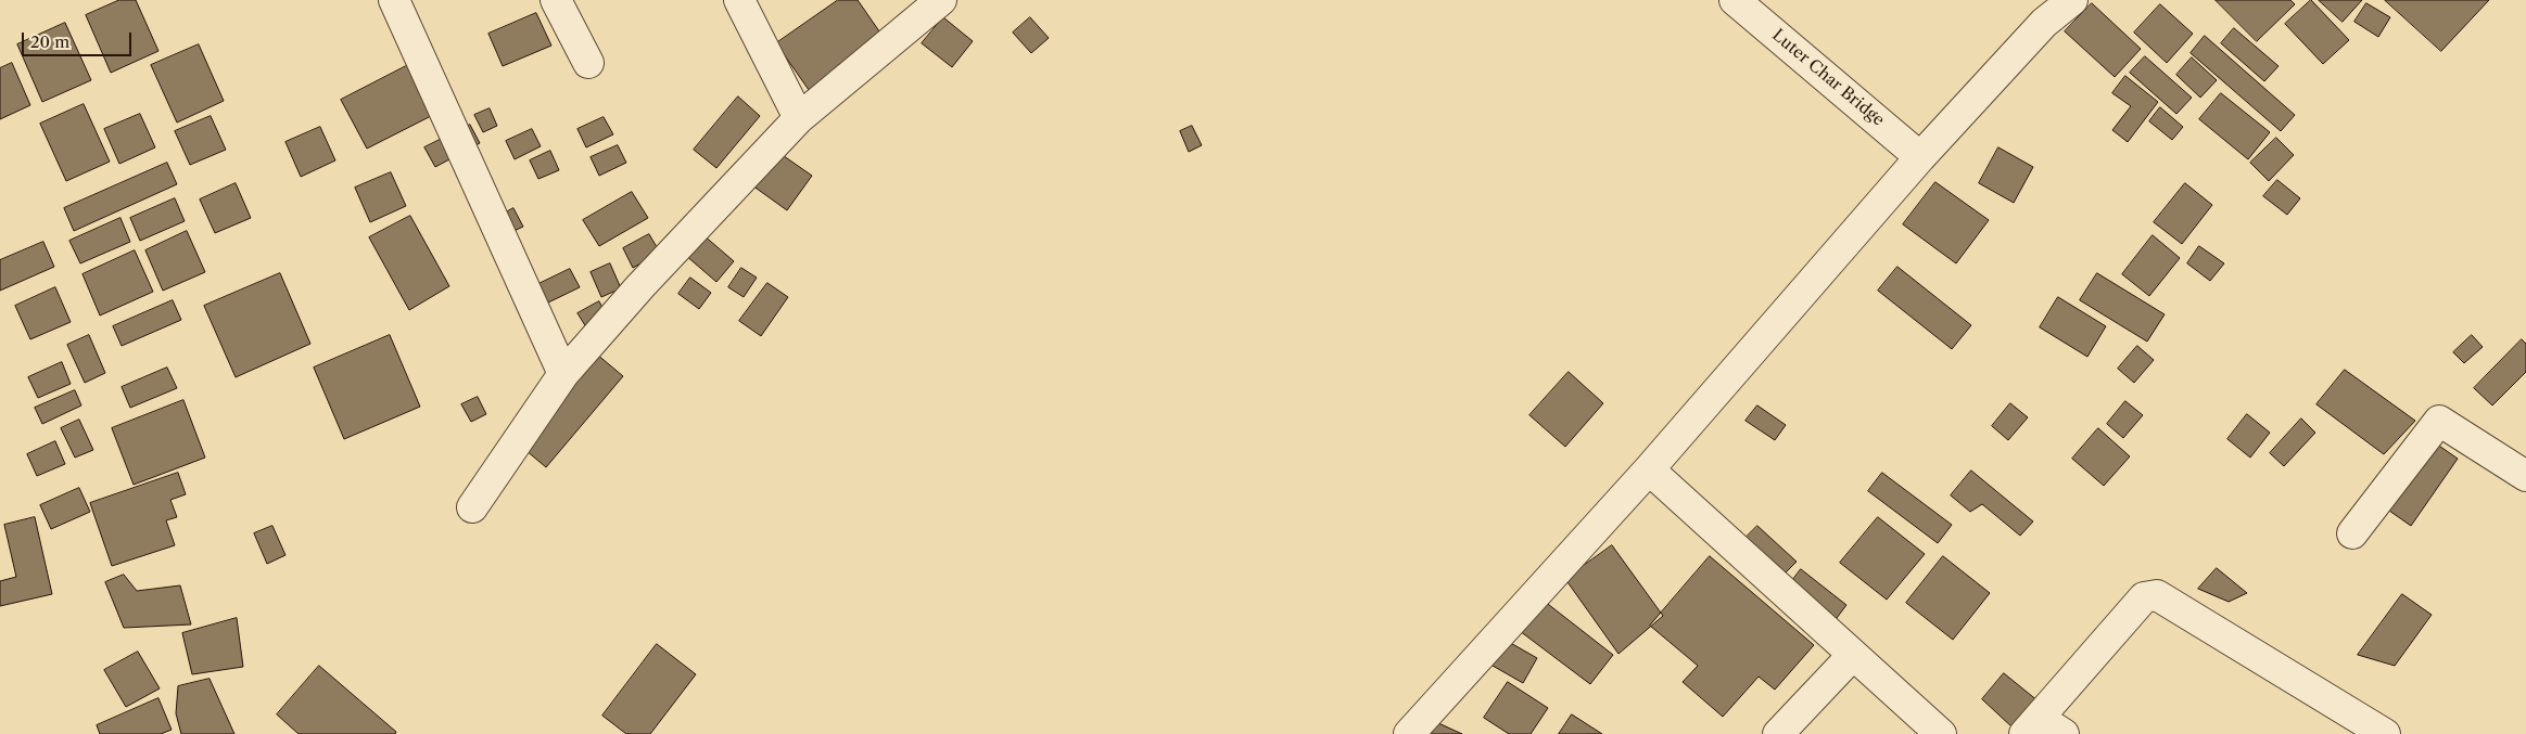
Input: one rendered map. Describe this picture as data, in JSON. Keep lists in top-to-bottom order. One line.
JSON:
{"streets":{"street":["Luter Char Bridge"]},"scale_bar":"20 m"}
